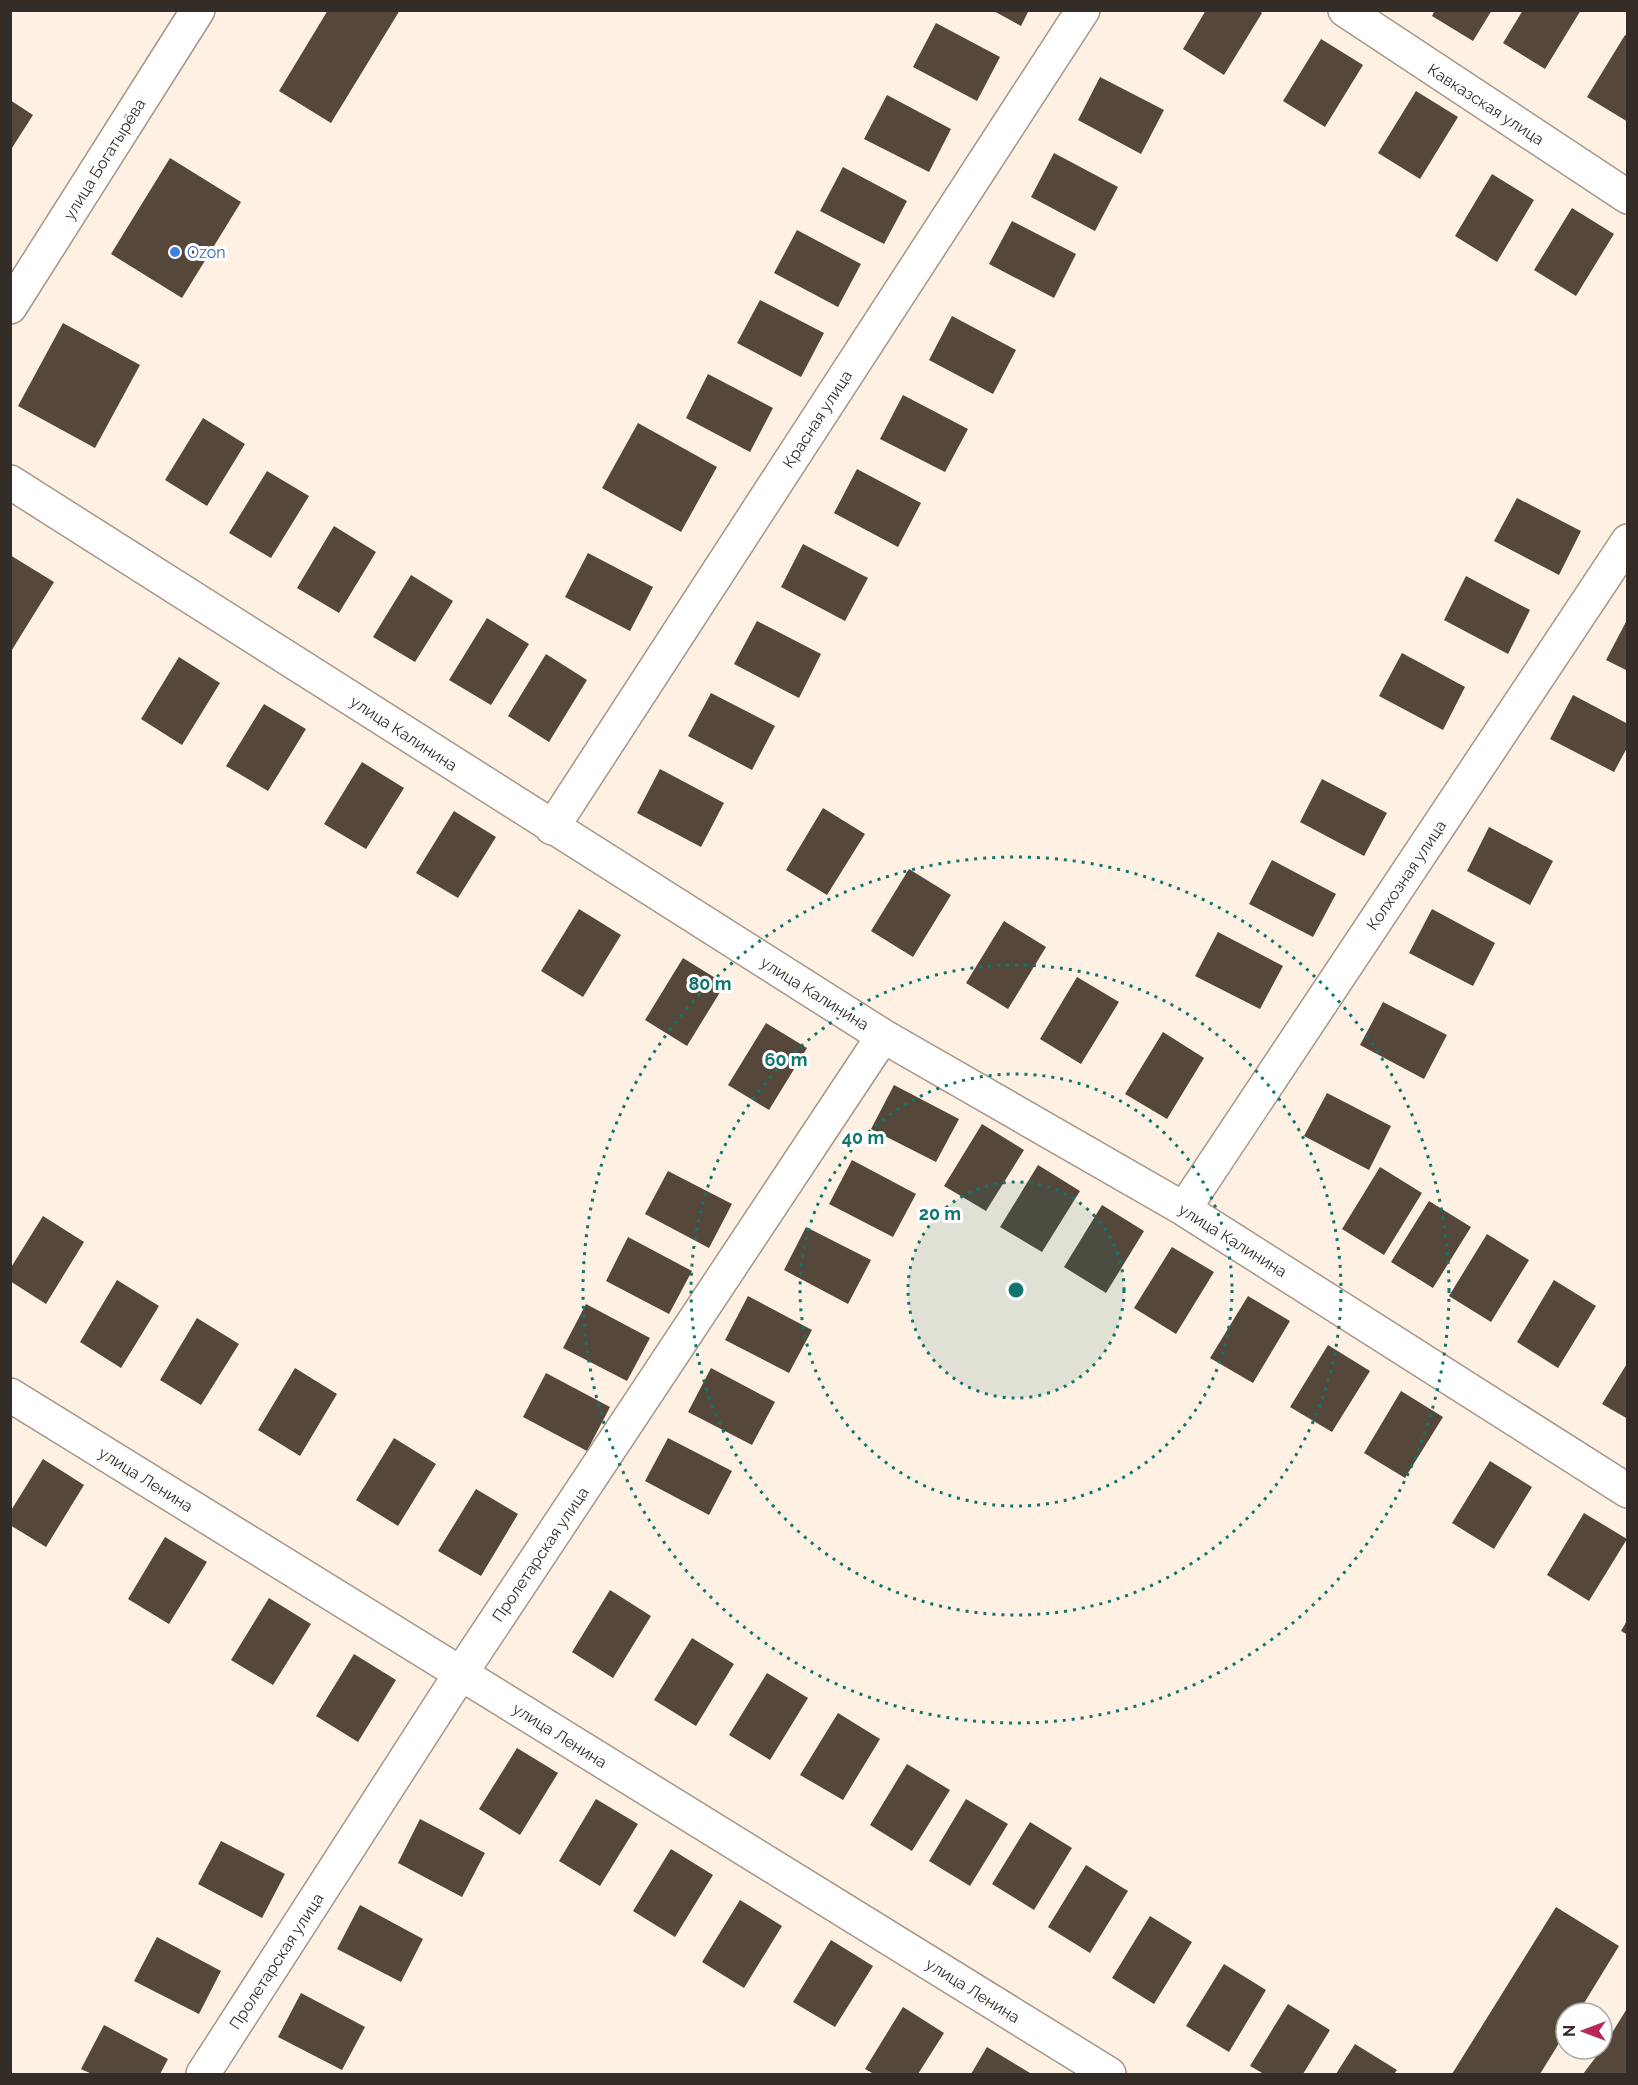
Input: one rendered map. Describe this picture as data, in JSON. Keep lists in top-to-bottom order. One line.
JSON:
{"streets":{"street":["Кавказская улица","улица Богатырёва","Красная улица","улица Калинина","Колхозная улица","улица Ленина","Пролетарская улица"]},"crossings":[["Красная улица","улица Калинина"],["улица Калинина","Колхозная улица"],["улица Калинина","Пролетарская улица"],["улица Ленина","Пролетарская улица"]],"places":["Ozon"],"north":"left","rings":["80 m","60 m","40 m","20 m"]}
